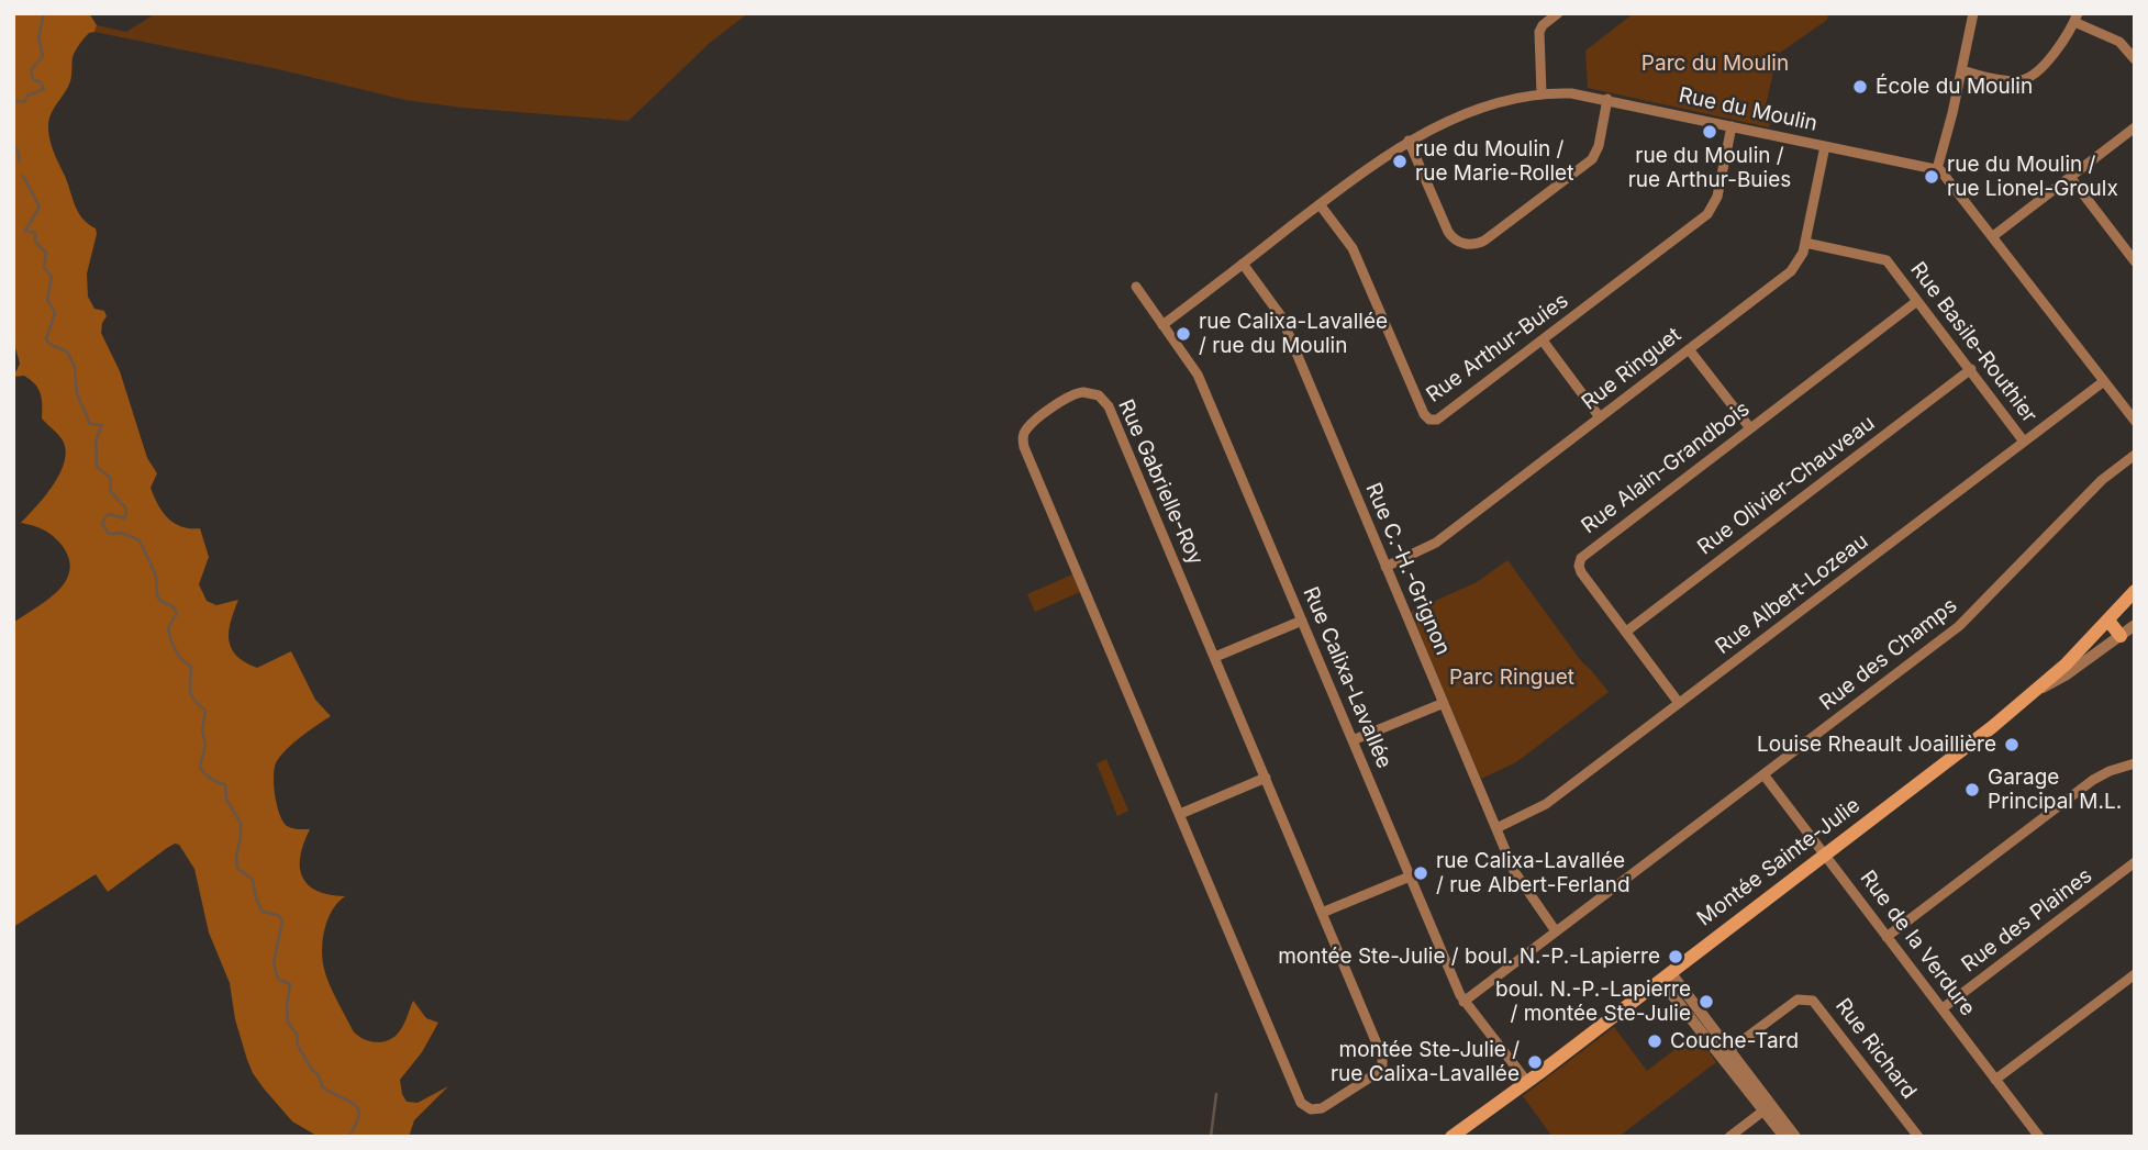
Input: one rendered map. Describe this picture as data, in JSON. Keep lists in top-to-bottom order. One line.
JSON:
{"streets":{"main road":["Montée Sainte-Julie"],"street":["Rue du Moulin","Rue Basile-Routhier","Rue Arthur-Buies","Rue Ringuet","Rue Alain-Grandbois","Rue Gabrielle-Roy","Rue Olivier-Chauveau","Rue C.-H.-Grignon","Rue Albert-Lozeau","Rue des Champs","Rue Calixa-Lavallée","Rue des Plaines","Rue de la Verdure","Rue Richard"]},"crossings":[["Rue du Moulin","Rue Arthur-Buies"],["Rue du Moulin","Rue Ringuet"],["Rue du Moulin","Rue C.-H.-Grignon"],["Rue du Moulin","Rue Calixa-Lavallée"],["Rue Basile-Routhier","Rue Ringuet"],["Rue Basile-Routhier","Rue Alain-Grandbois"],["Rue Basile-Routhier","Rue Olivier-Chauveau"],["Rue Basile-Routhier","Rue Albert-Lozeau"],["Rue Ringuet","Rue C.-H.-Grignon"],["Rue Alain-Grandbois","Rue Olivier-Chauveau"],["Rue Alain-Grandbois","Rue Albert-Lozeau"],["Rue C.-H.-Grignon","Rue Albert-Lozeau"],["Rue C.-H.-Grignon","Rue des Champs"],["Rue des Champs","Rue Calixa-Lavallée"],["Rue des Champs","Rue de la Verdure"],["Rue Calixa-Lavallée","Montée Sainte-Julie"],["Montée Sainte-Julie","Rue de la Verdure"],["Rue des Plaines","Rue de la Verdure"]],"parks":["Parc du Moulin","Parc Ringuet"],"places":["École du Moulin","rue du Moulin / rue Arthur-Buies","rue du Moulin / rue Marie-Rollet","rue du Moulin / rue Lionel-Groulx","rue Calixa-Lavallée / rue du Moulin","Louise Rheault Joaillière","Garage Principal M.L.","rue Calixa-Lavallée / rue Albert-Ferland","montée Ste-Julie / boul. N.-P.-Lapierre","boul. N.-P.-Lapierre / montée Ste-Julie","Couche-Tard","montée Ste-Julie / rue Calixa-Lavallée"]}
